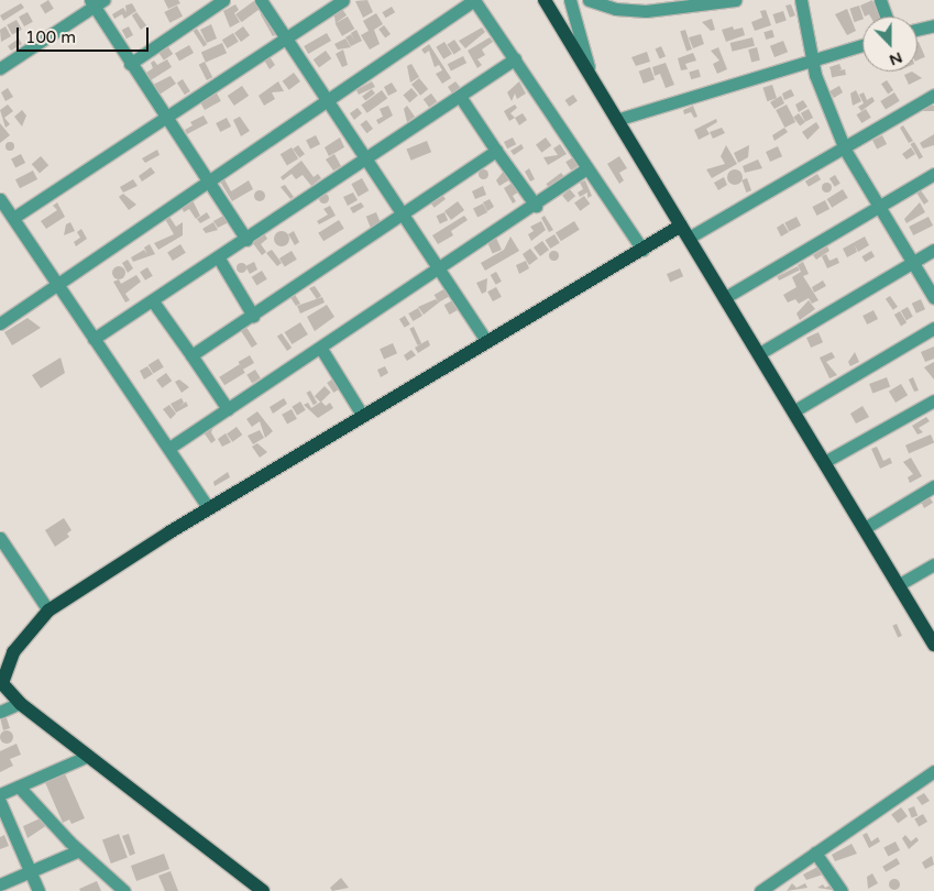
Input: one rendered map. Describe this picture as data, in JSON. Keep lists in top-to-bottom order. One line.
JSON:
{"scale_bar":"100 m","north":"bottom"}
